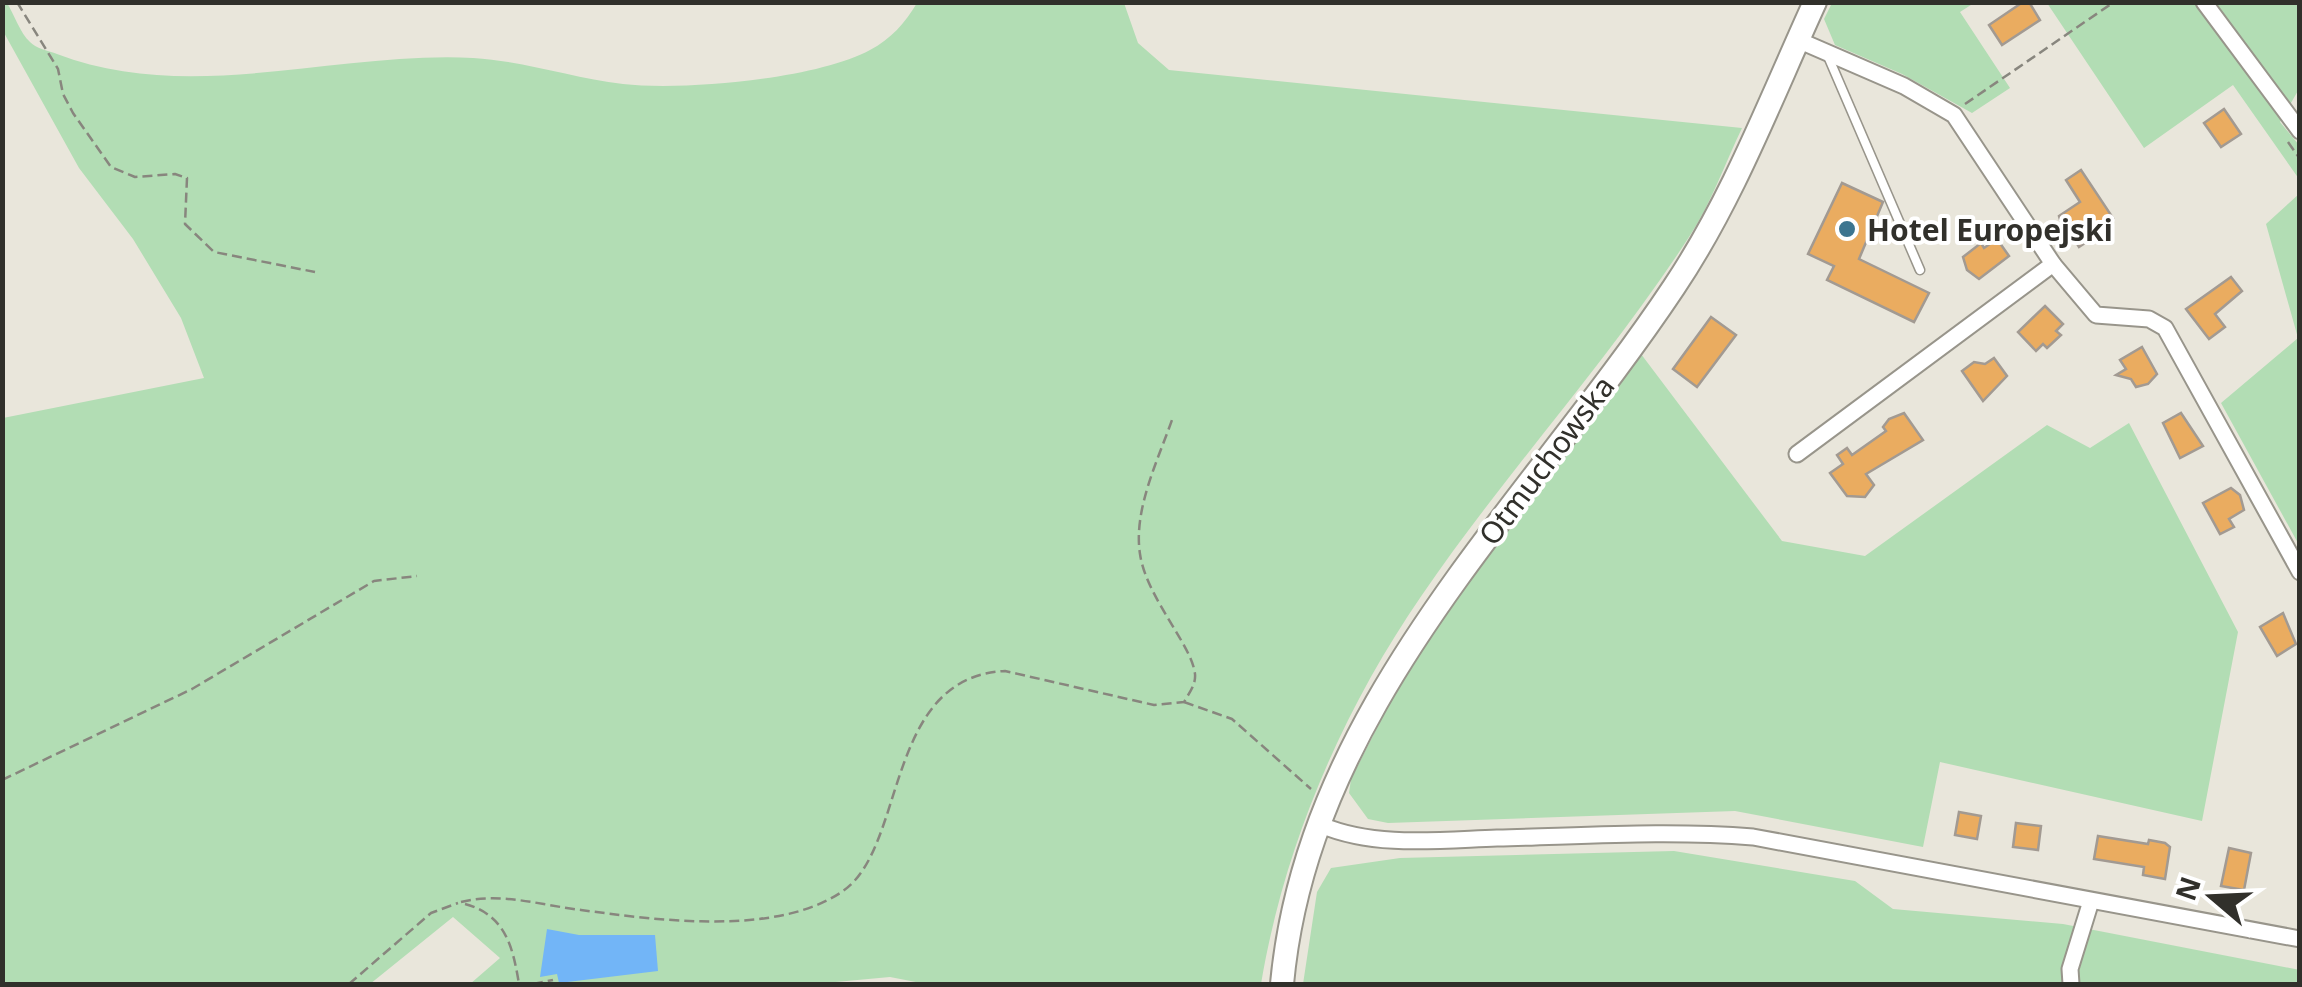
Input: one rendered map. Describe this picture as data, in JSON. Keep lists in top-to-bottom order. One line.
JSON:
{"streets":{"main road":["Otmuchowska"]},"places":["Hotel Europejski"],"north":"left"}
